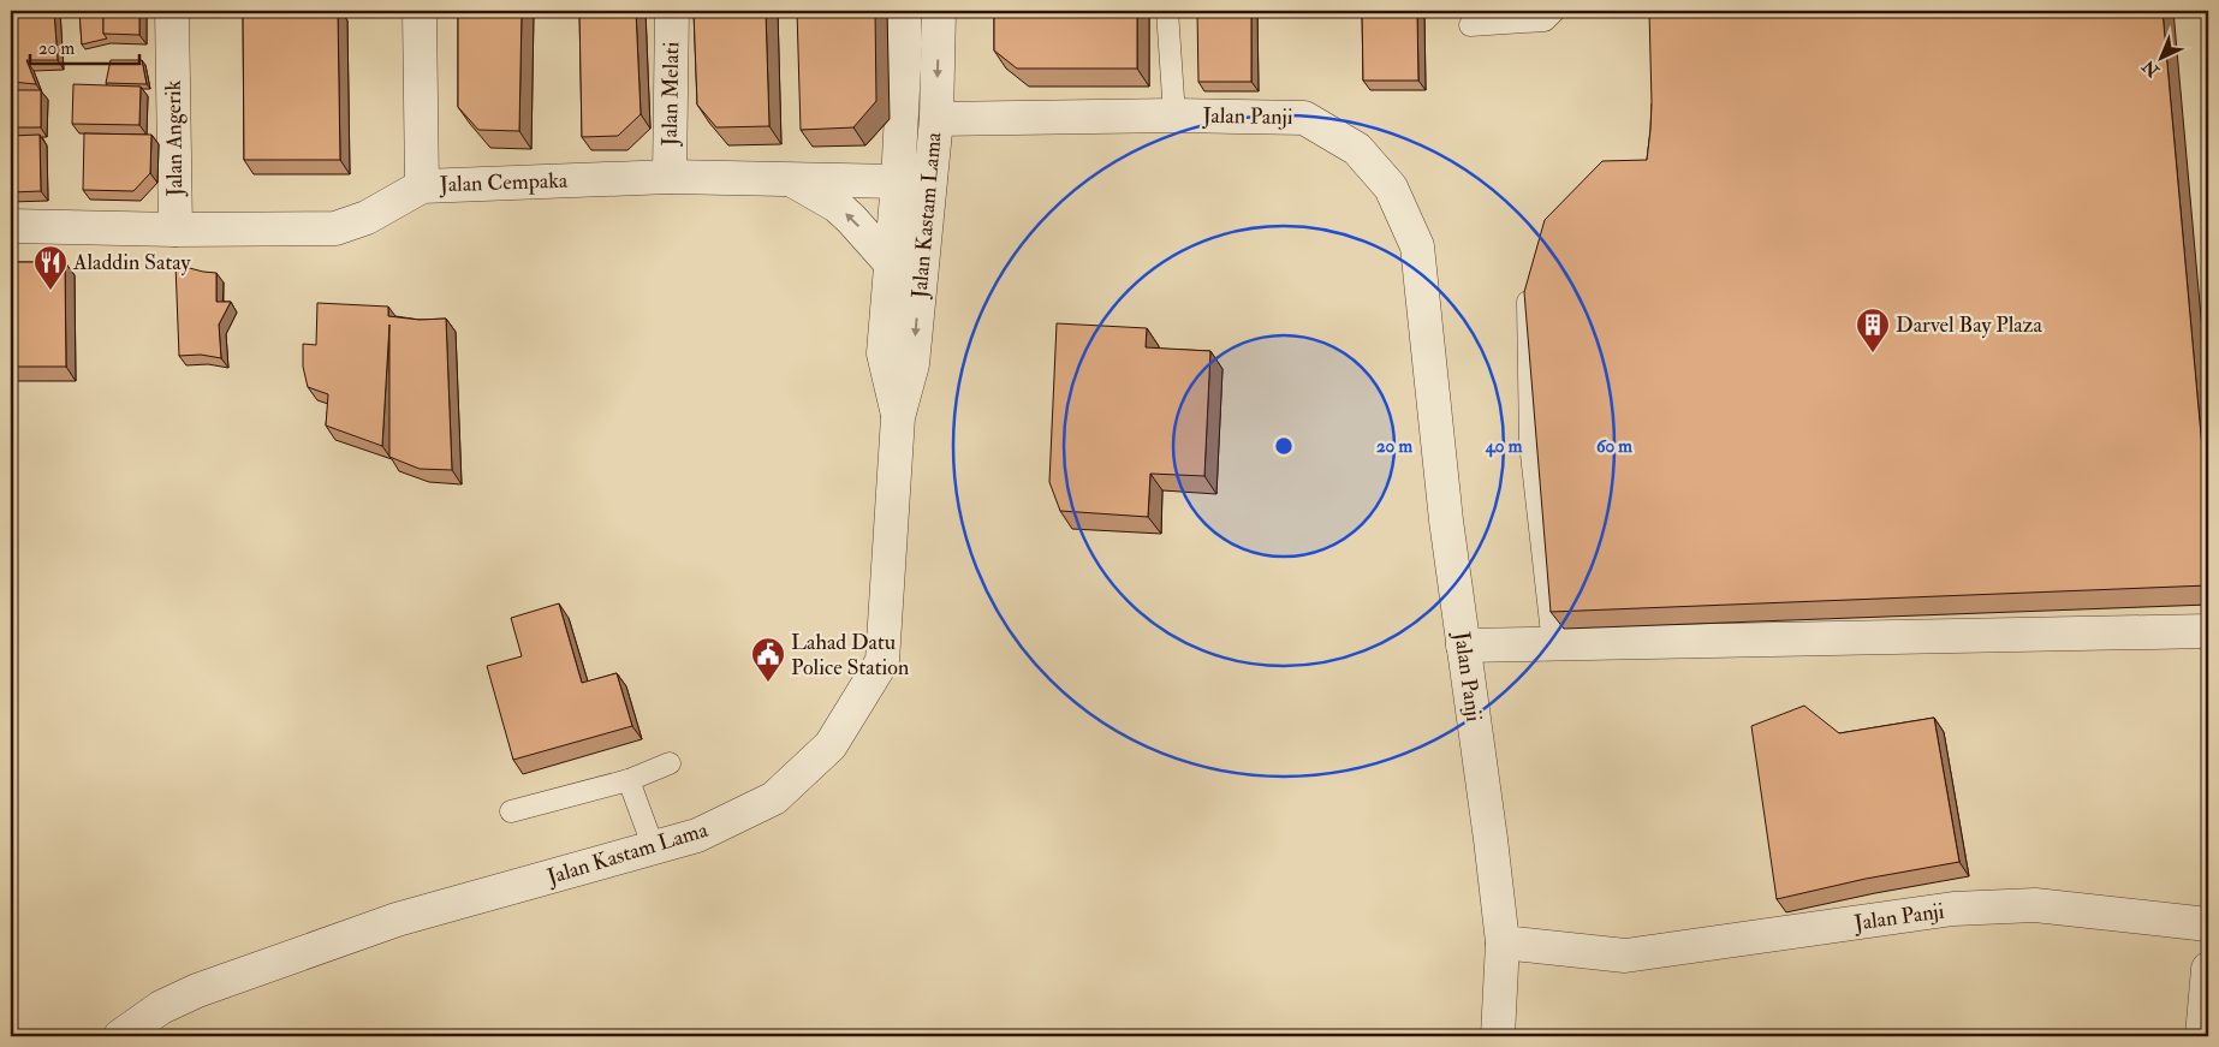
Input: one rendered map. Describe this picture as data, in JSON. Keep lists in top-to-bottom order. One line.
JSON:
{"streets":{"street":["Jalan Melati","Jalan Panji","Jalan Angerik","Jalan Cempaka","Jalan Kastam Lama"]},"crossings":[["Jalan Melati","Jalan Cempaka"],["Jalan Panji","Jalan Kastam Lama"],["Jalan Angerik","Jalan Cempaka"],["Jalan Cempaka","Jalan Kastam Lama"]],"places":{"restaurant":["Aladdin Satay"],"building":["Darvel Bay Plaza"],"public building":["Lahad Datu Police Station"]},"scale_bar":"20 m","north":"bottom left","rings":["20 m","40 m","60 m"]}
